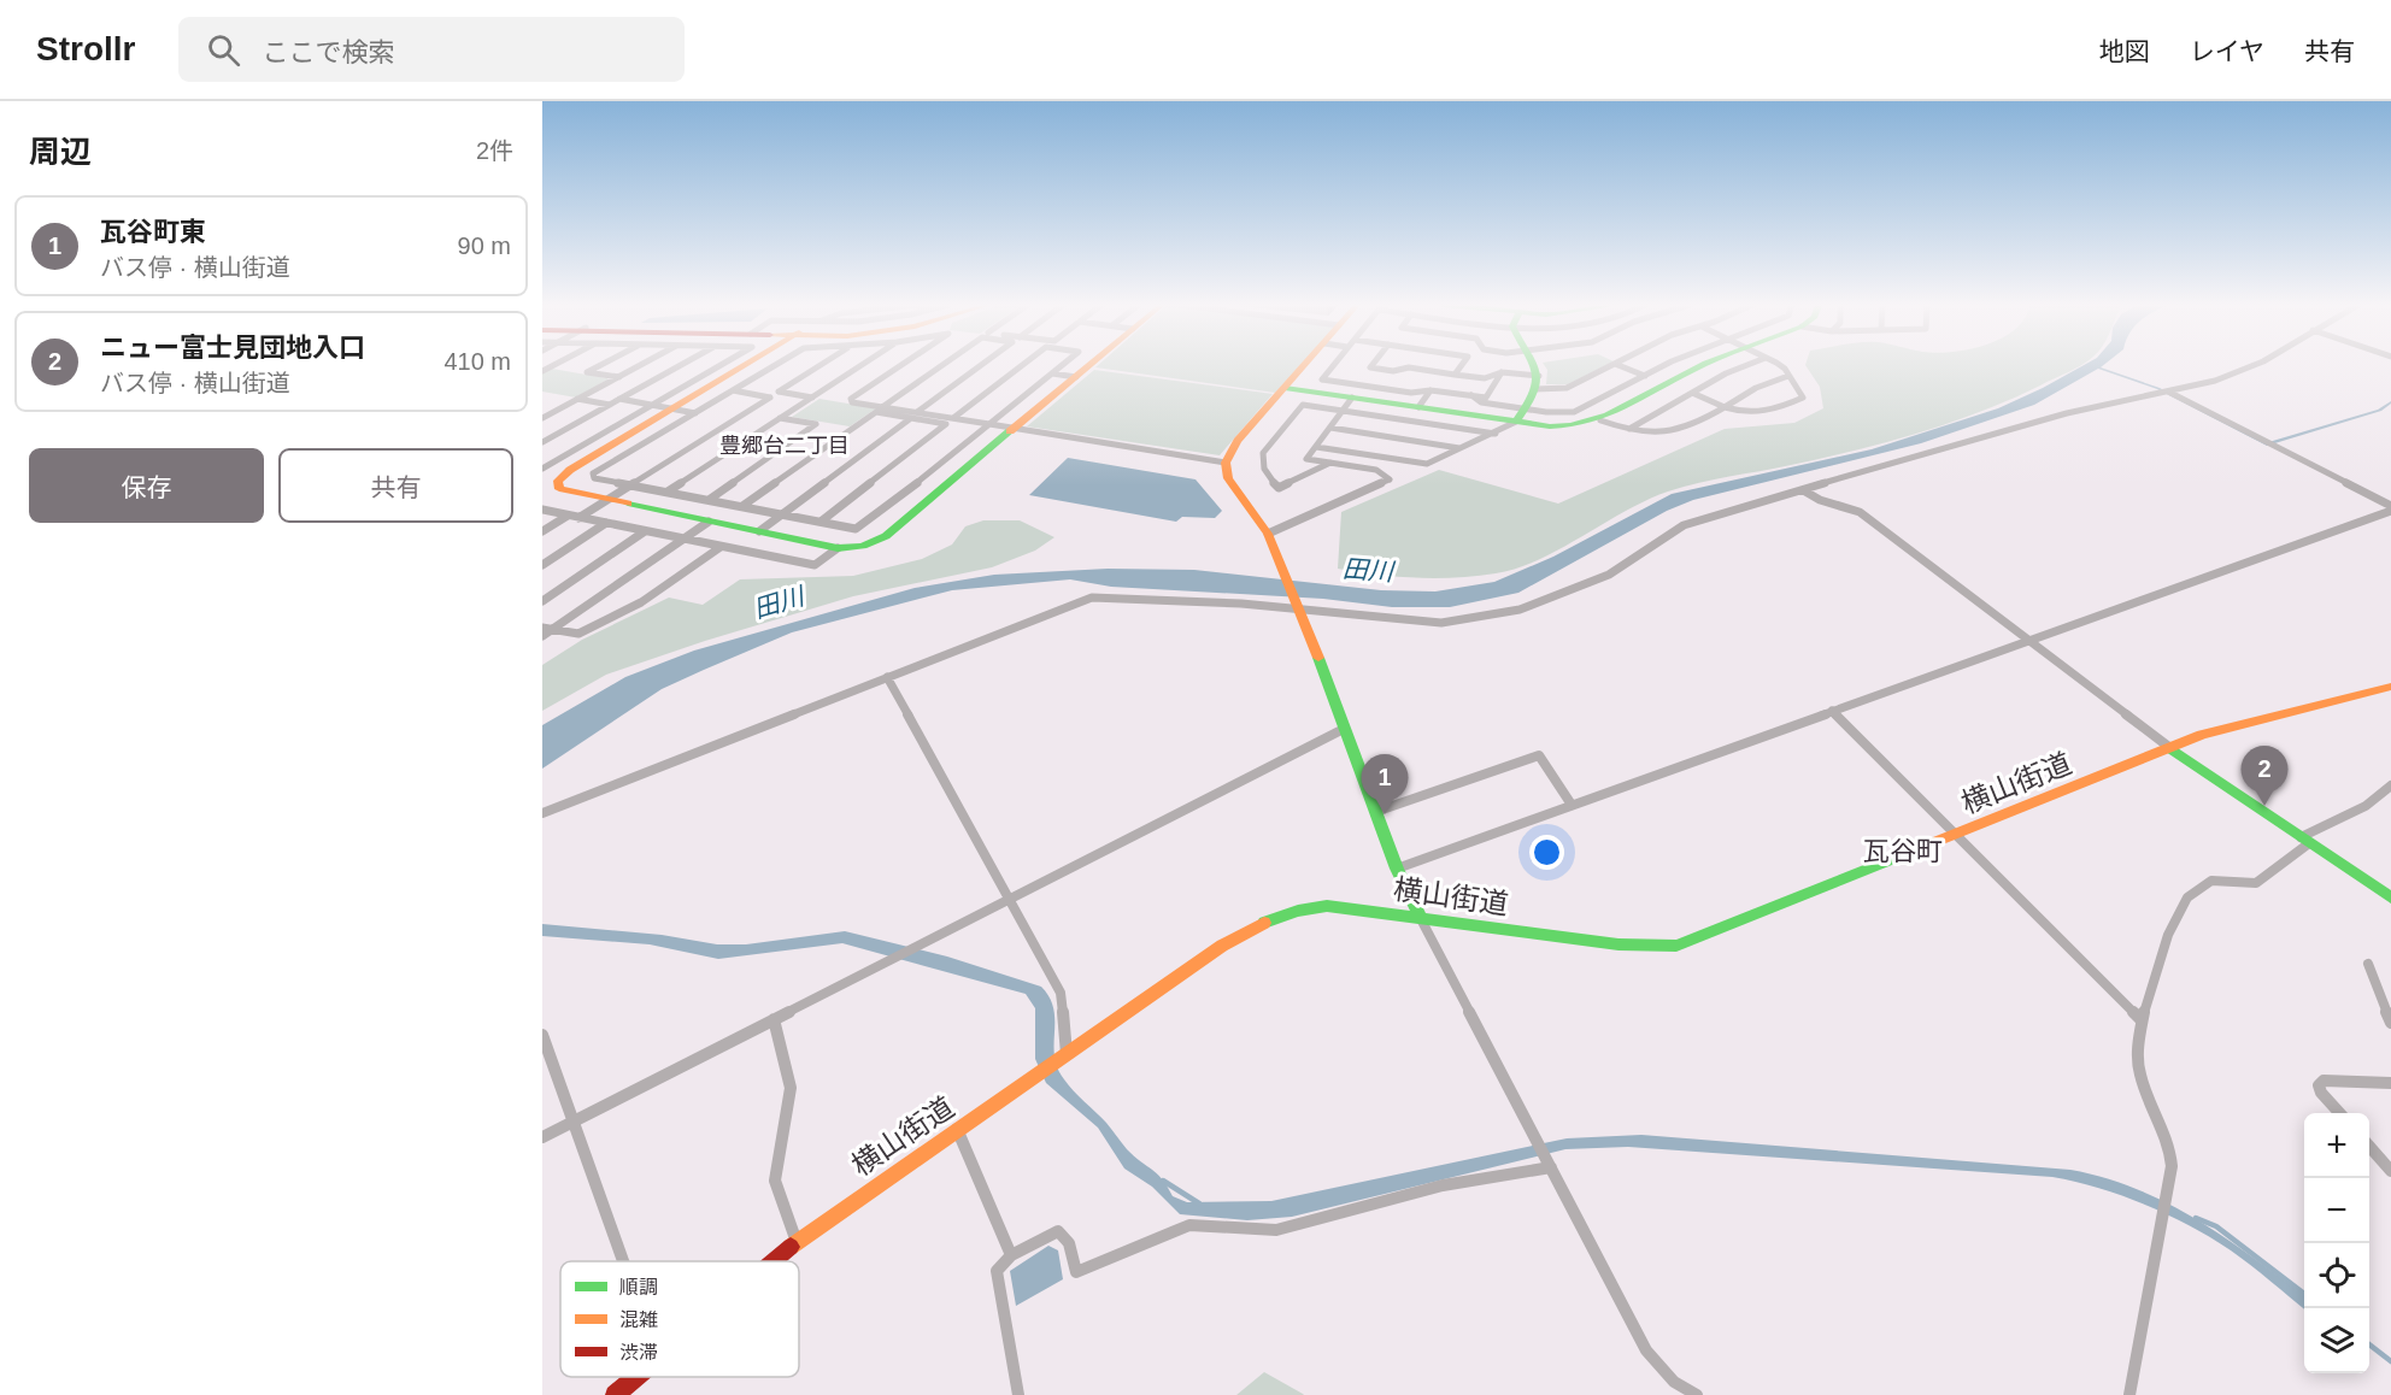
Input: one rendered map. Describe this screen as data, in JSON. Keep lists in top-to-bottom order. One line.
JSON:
{"streets":{"street":["横山街道"]},"districts":["豊郷台二丁目","瓦谷町"],"water":["田川"],"legend":["順調","混雑","渋滞"],"page":{"header":"Strollr","search":"ここで検索","nav":["地図","レイヤ","共有"],"heading":["周辺","2件"],"list":[{"mark":"1","name":"瓦谷町東","note":"バス停 · 横山街道","value":"90 m"},{"mark":"2","name":"ニュー富士見団地入口","note":"バス停 · 横山街道","value":"410 m"}],"buttons":["保存","共有"],"pins":["2","1"],"map_buttons":["+","−"]}}
